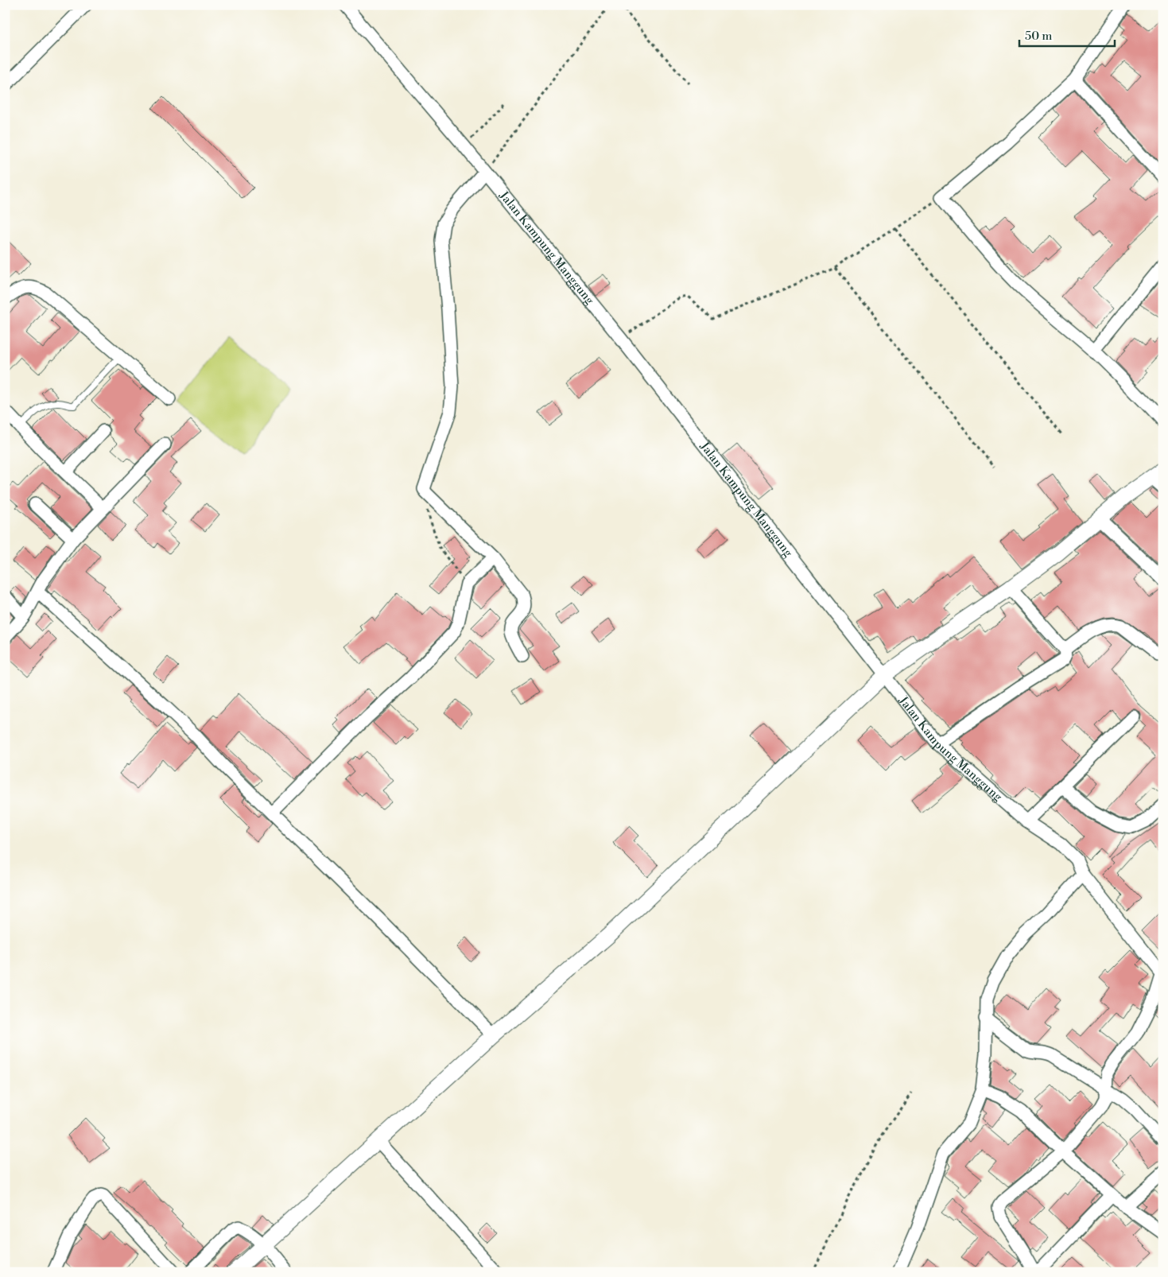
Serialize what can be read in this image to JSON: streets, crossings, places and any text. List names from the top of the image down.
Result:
{
  "streets": {
    "street": ["Jalan Kampung Manggung"]
  },
  "scale_bar": "50 m"
}
